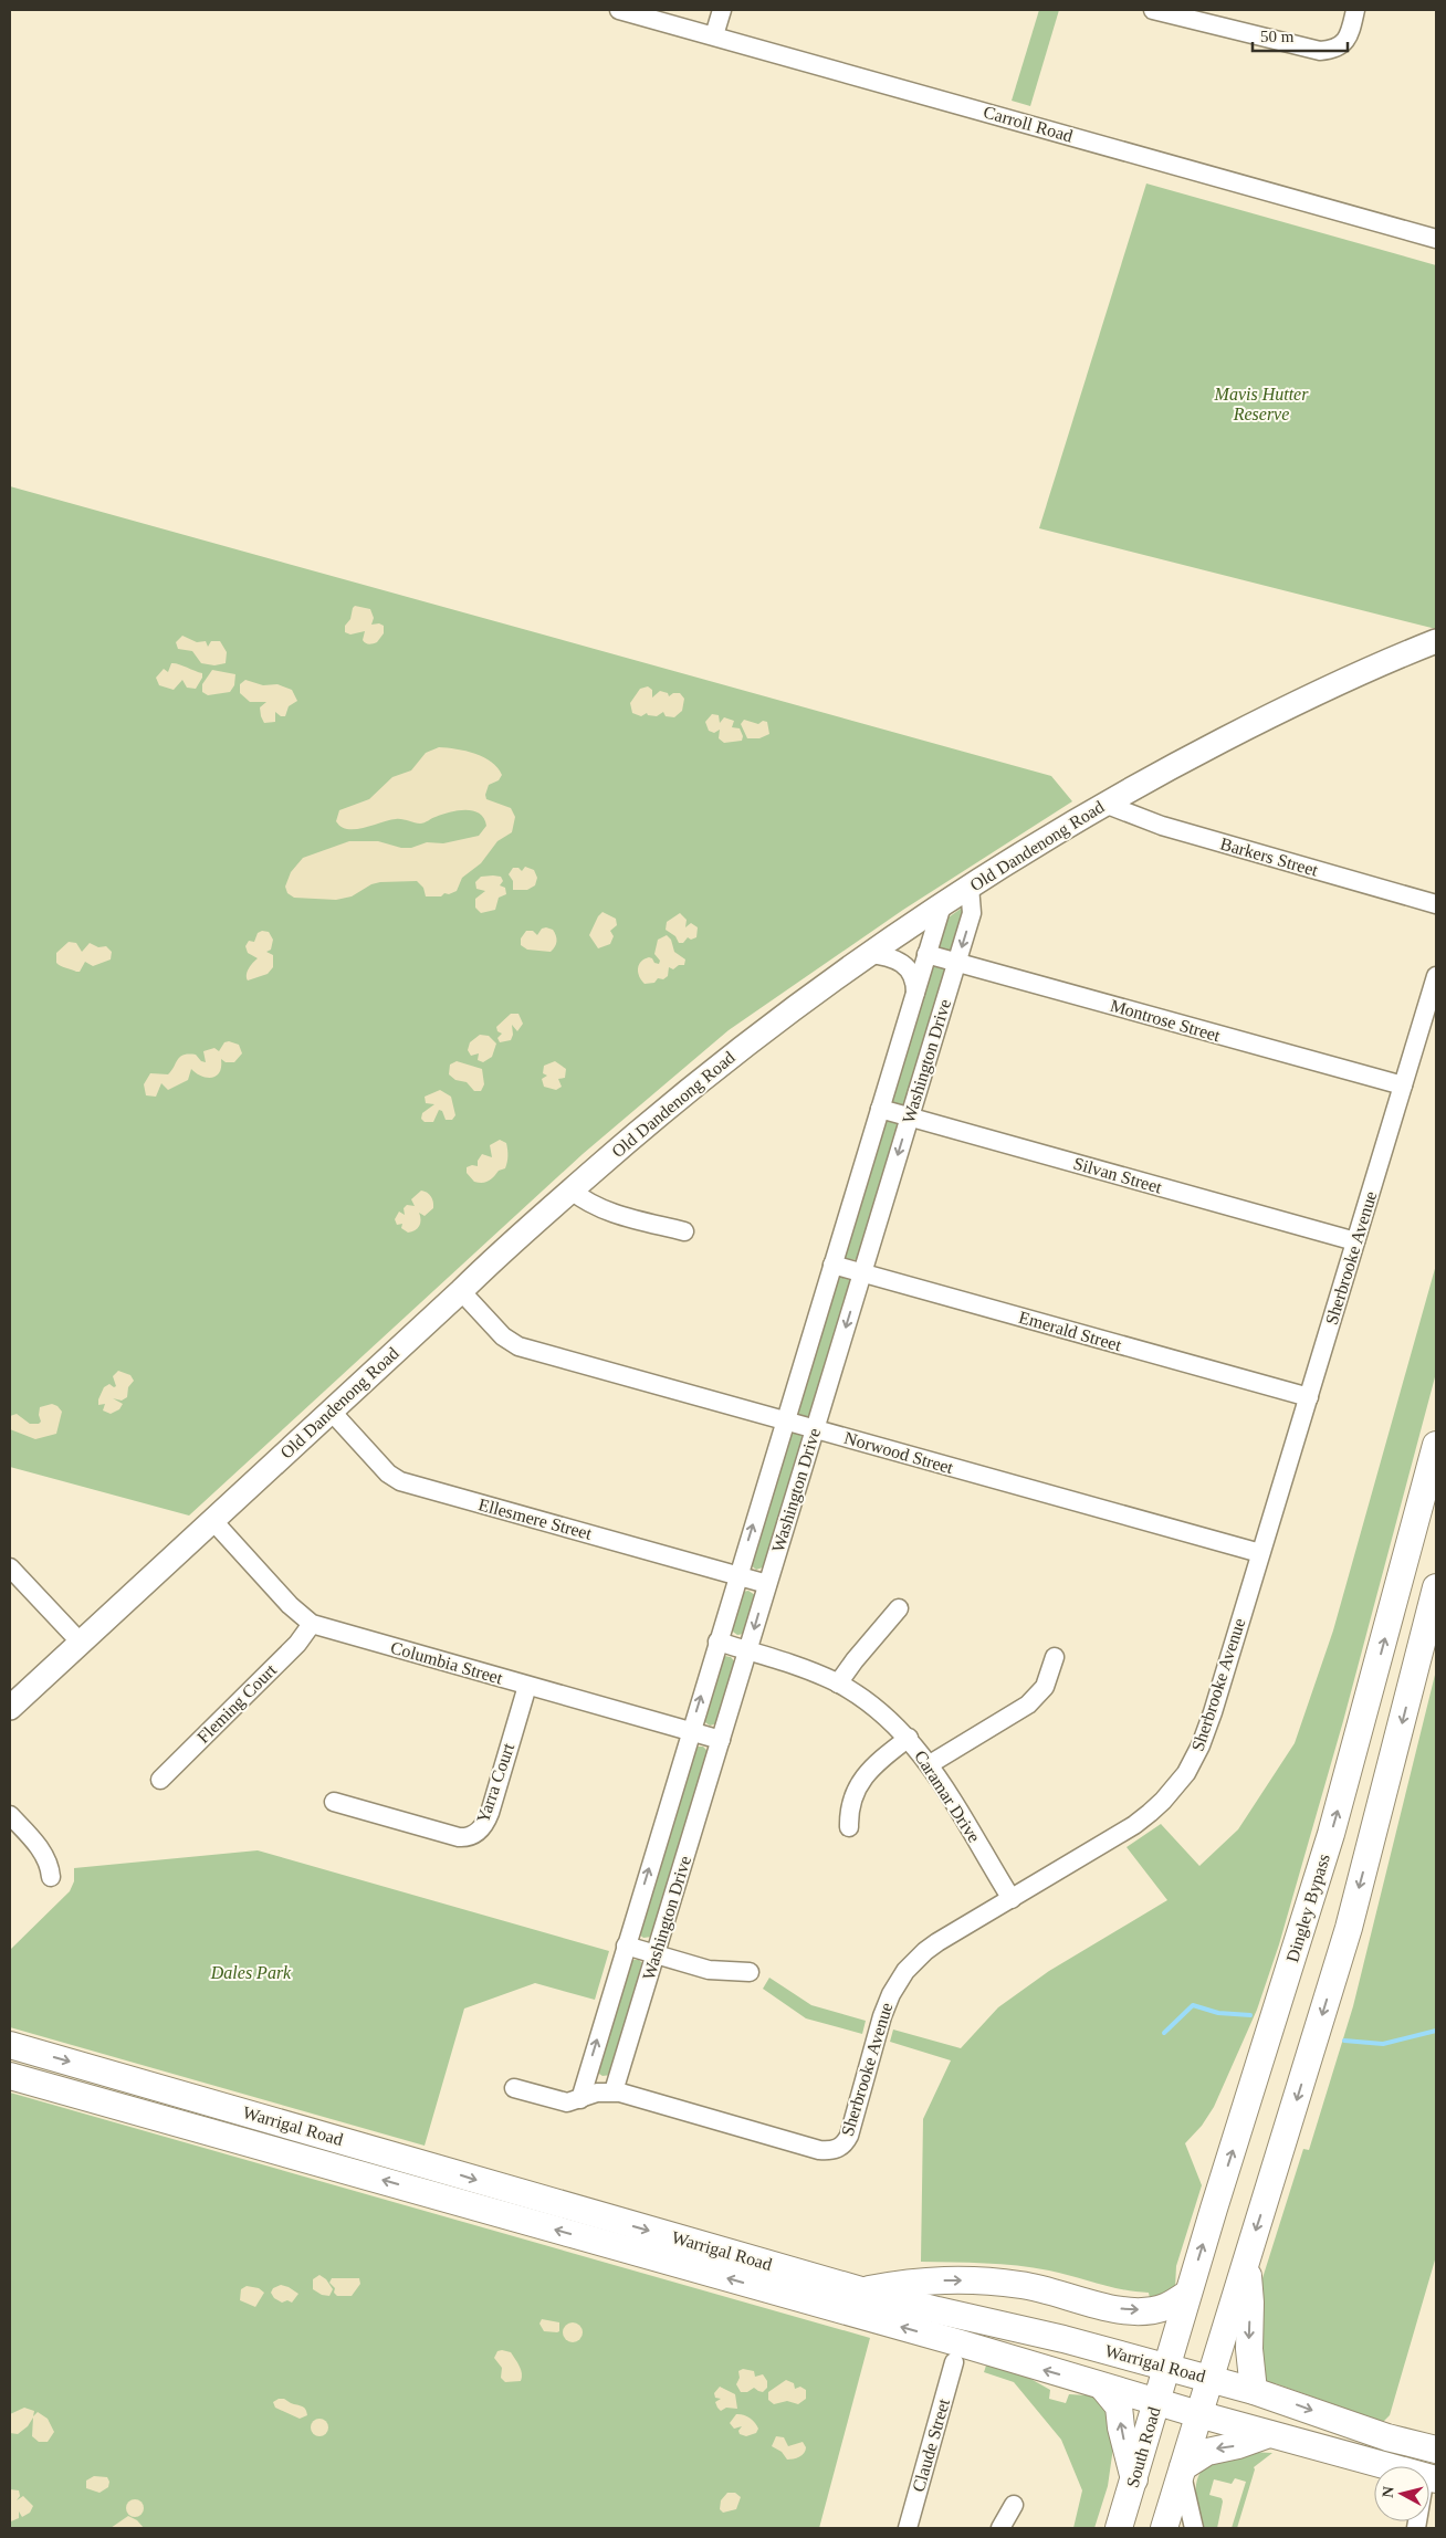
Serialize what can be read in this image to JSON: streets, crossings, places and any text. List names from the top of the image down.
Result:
{
  "streets": {
    "highway": ["Dingley Bypass", "Warrigal Road", "South Road"],
    "main road": ["Old Dandenong Road"],
    "street": [
      "Carroll Road",
      "Barkers Street",
      "Montrose Street",
      "Washington Drive",
      "Silvan Street",
      "Sherbrooke Avenue",
      "Emerald Street",
      "Norwood Street",
      "Ellesmere Street",
      "Columbia Street",
      "Fleming Court",
      "Yarra Court",
      "Caramar Drive",
      "Claude Street"
    ]
  },
  "crossings": [
    ["Old Dandenong Road", "Barkers Street"],
    ["Old Dandenong Road", "Washington Drive"],
    ["Old Dandenong Road", "Norwood Street"],
    ["Old Dandenong Road", "Ellesmere Street"],
    ["Old Dandenong Road", "Columbia Street"],
    ["Montrose Street", "Washington Drive"],
    ["Montrose Street", "Sherbrooke Avenue"],
    ["Washington Drive", "Silvan Street"],
    ["Washington Drive", "Sherbrooke Avenue"],
    ["Washington Drive", "Emerald Street"],
    ["Washington Drive", "Norwood Street"],
    ["Washington Drive", "Ellesmere Street"],
    ["Washington Drive", "Columbia Street"],
    ["Washington Drive", "Caramar Drive"],
    ["Silvan Street", "Sherbrooke Avenue"],
    ["Sherbrooke Avenue", "Emerald Street"],
    ["Sherbrooke Avenue", "Norwood Street"],
    ["Sherbrooke Avenue", "Caramar Drive"],
    ["Columbia Street", "Fleming Court"],
    ["Columbia Street", "Yarra Court"],
    ["Dingley Bypass", "Warrigal Road"],
    ["Dingley Bypass", "South Road"],
    ["Warrigal Road", "South Road"]
  ],
  "parks": ["Mavis Hutter Reserve", "Dales Park"],
  "scale_bar": "50 m",
  "north": "left"
}
